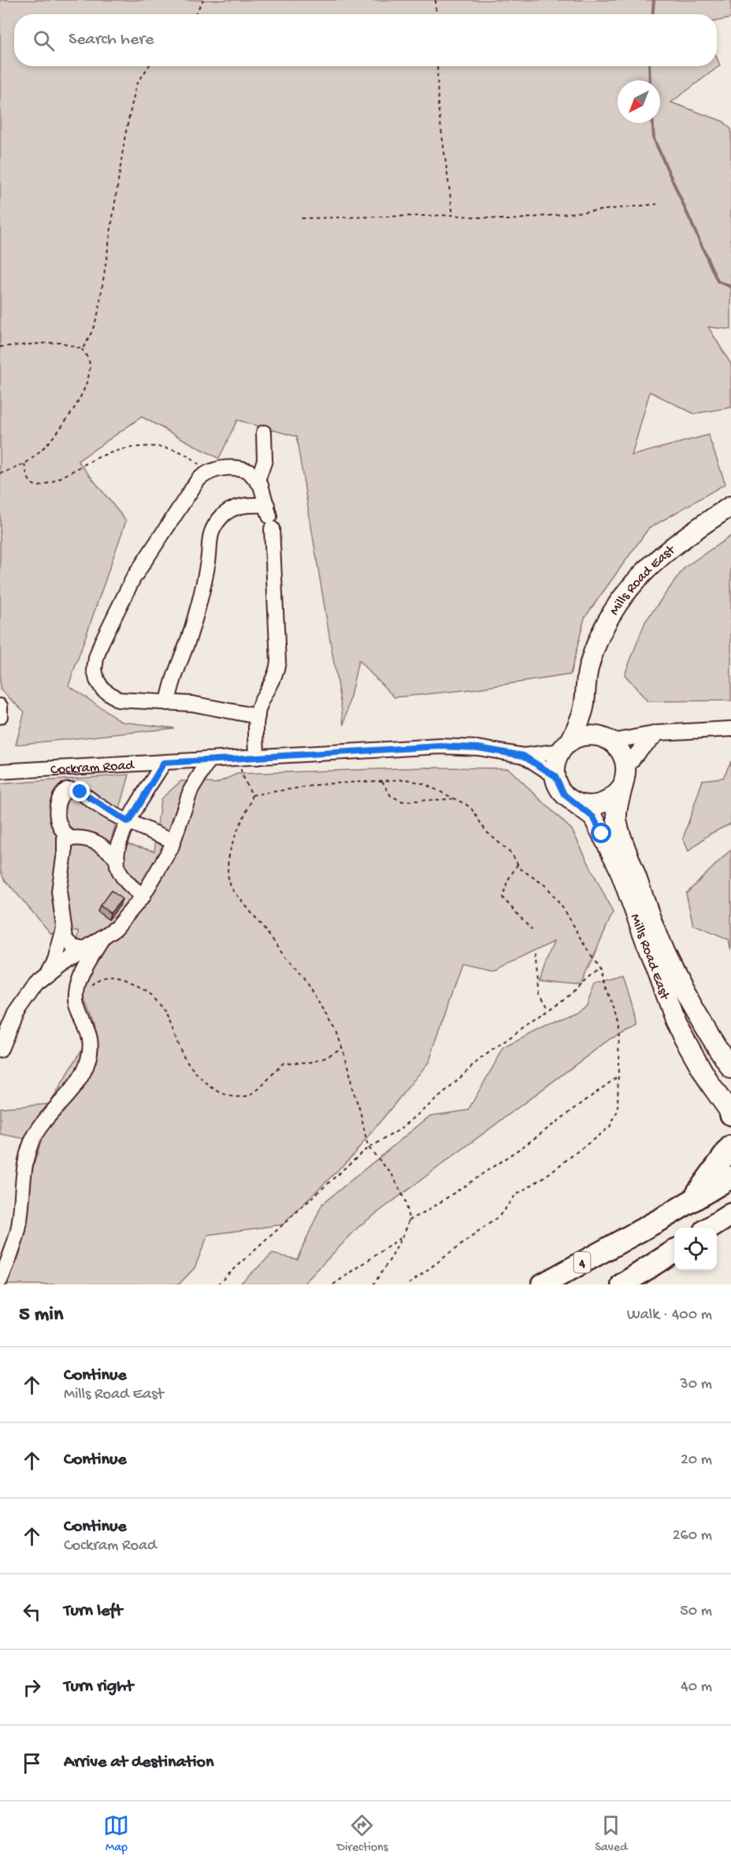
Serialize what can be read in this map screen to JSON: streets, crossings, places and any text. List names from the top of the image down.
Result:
{
  "streets": {
    "highway": ["4"],
    "main road": ["Mills Road East"],
    "street": ["Cockram Road"]
  },
  "crossings": [
    ["Mills Road East", "Cockram Road"]
  ],
  "north": "bottom left",
  "page": {
    "search": "Search here",
    "heading": ["5 min", "Walk · 400 m"],
    "list": [
      ["Continue", "Mills Road East", "30 m"],
      ["Continue", "20 m"],
      ["Continue", "Cockram Road", "260 m"],
      ["Turn left", "50 m"],
      ["Turn right", "40 m"],
      "Arrive at destination"
    ],
    "nav": ["Map", "Directions", "Saved"]
  }
}
